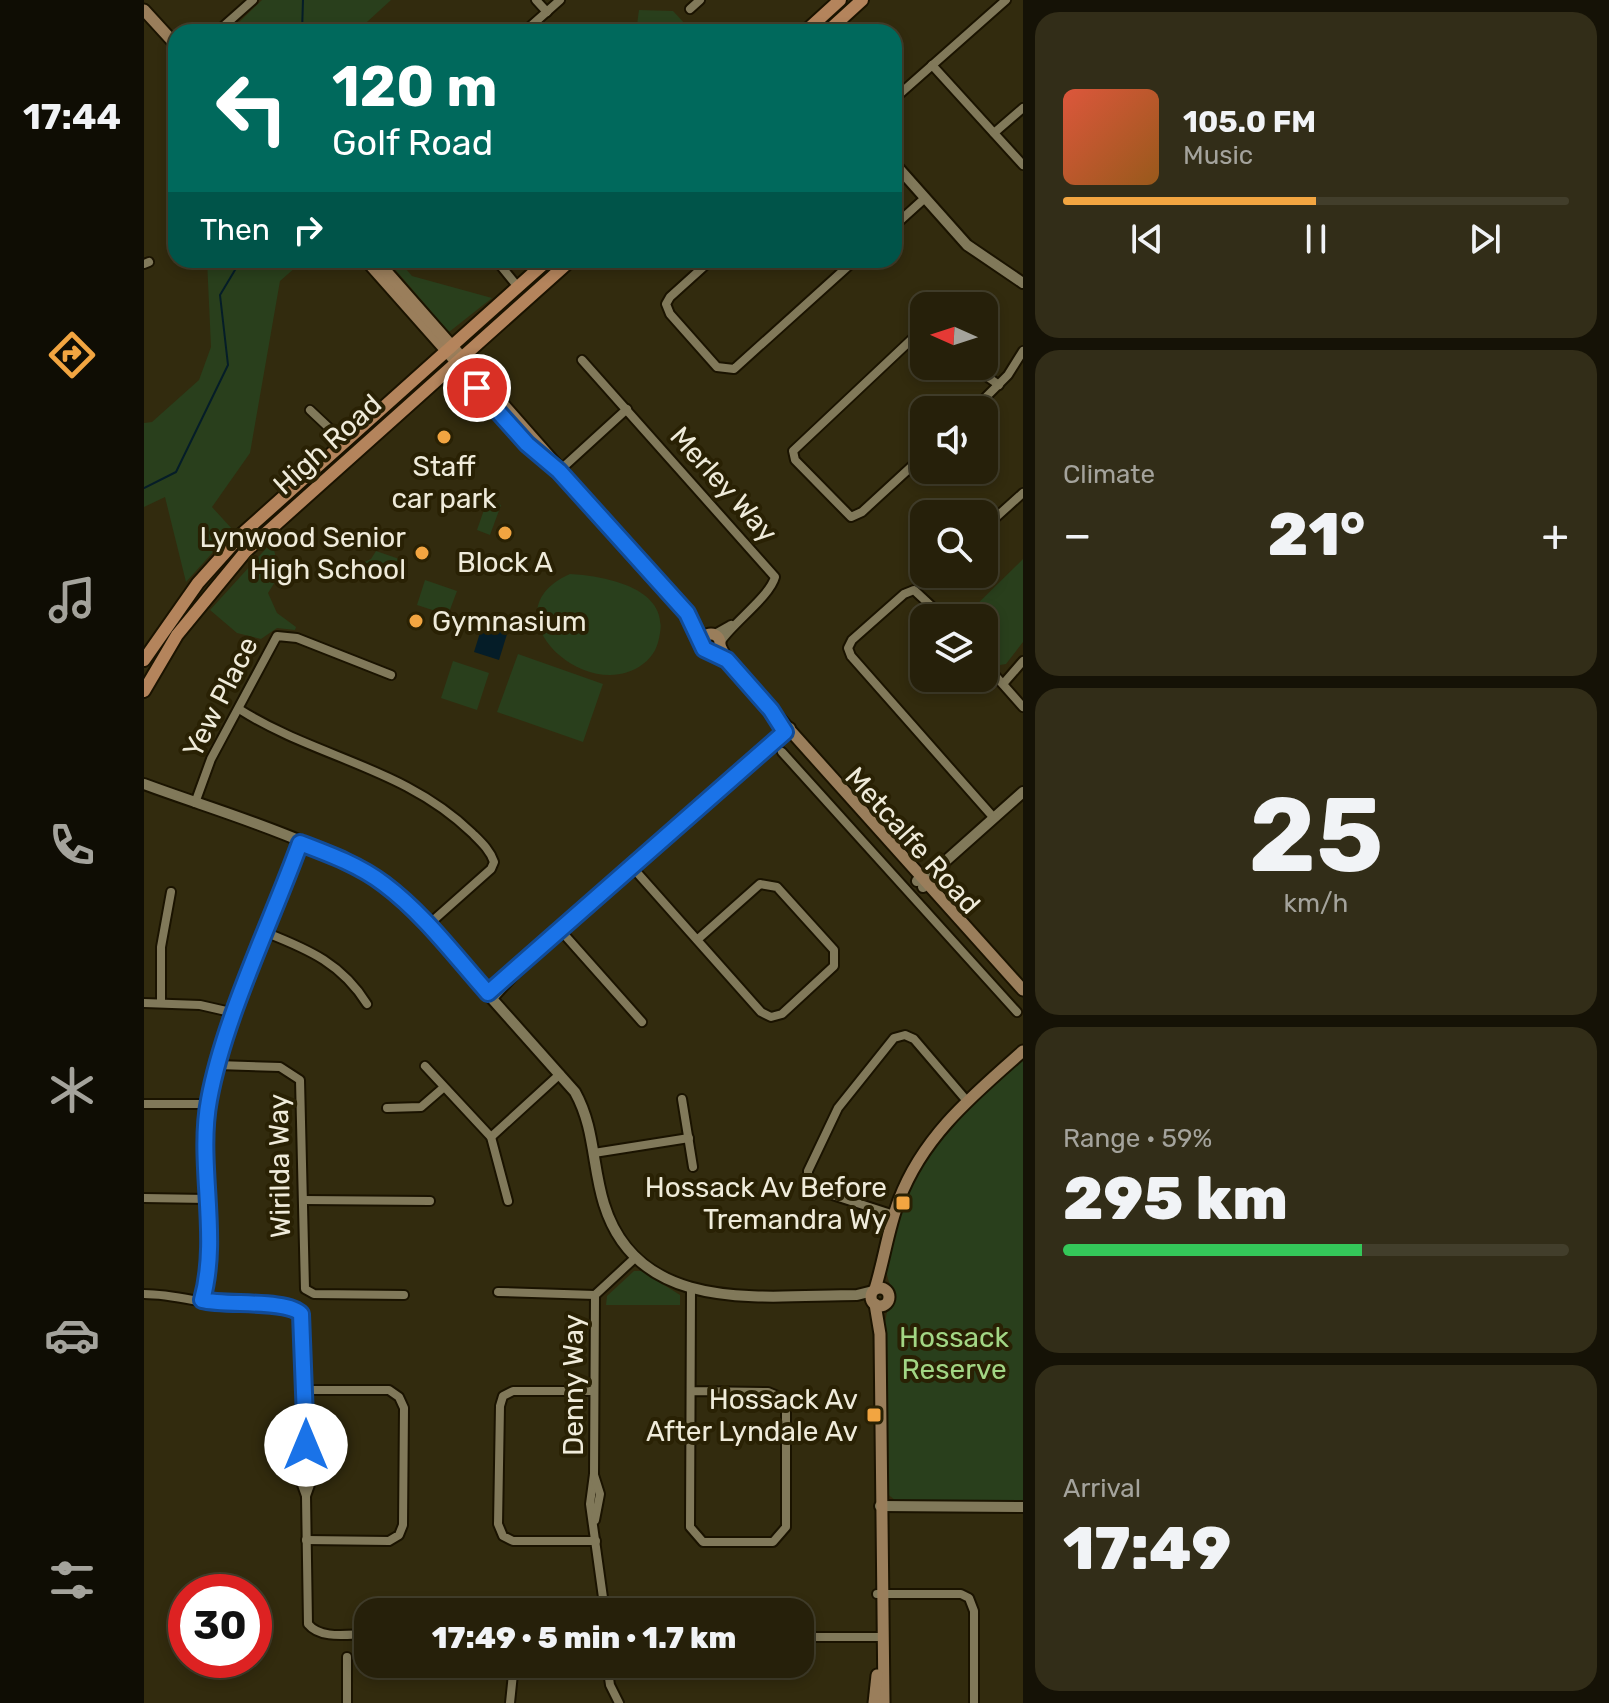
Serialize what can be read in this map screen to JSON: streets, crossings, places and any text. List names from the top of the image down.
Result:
{
  "streets": {
    "main road": ["High Road", "Metcalfe Road"],
    "street": [
      "Merley Way",
      "Yew Place",
      "Wirilda Way",
      "Denny Way"
    ]
  },
  "crossings": [
    ["Merley Way", "Metcalfe Road"]
  ],
  "parks": ["Hossack Reserve"],
  "places": {
    "other": [
      "Staff car park",
      "Block A",
      "Lynwood Senior High School",
      "Gymnasium"
    ],
    "transit": ["Hossack Av Before Tremandra Wy", "Hossack Av After Lyndale Av"]
  },
  "north": "left",
  "page": {
    "tabs": "17:44",
    "turn": ["120 m", "Golf Road"],
    "song": ["105.0 FM", "Music"],
    "then": "Then",
    "tile": [
      "Climate",
      ["25", "km/h"],
      ["Range · 59%", "295 km"],
      ["Arrival", "17:49"]
    ],
    "heat": ["−", "21°", "+"],
    "limit": "30",
    "trip": "17:49 · 5 min · 1.7 km"
  }
}
